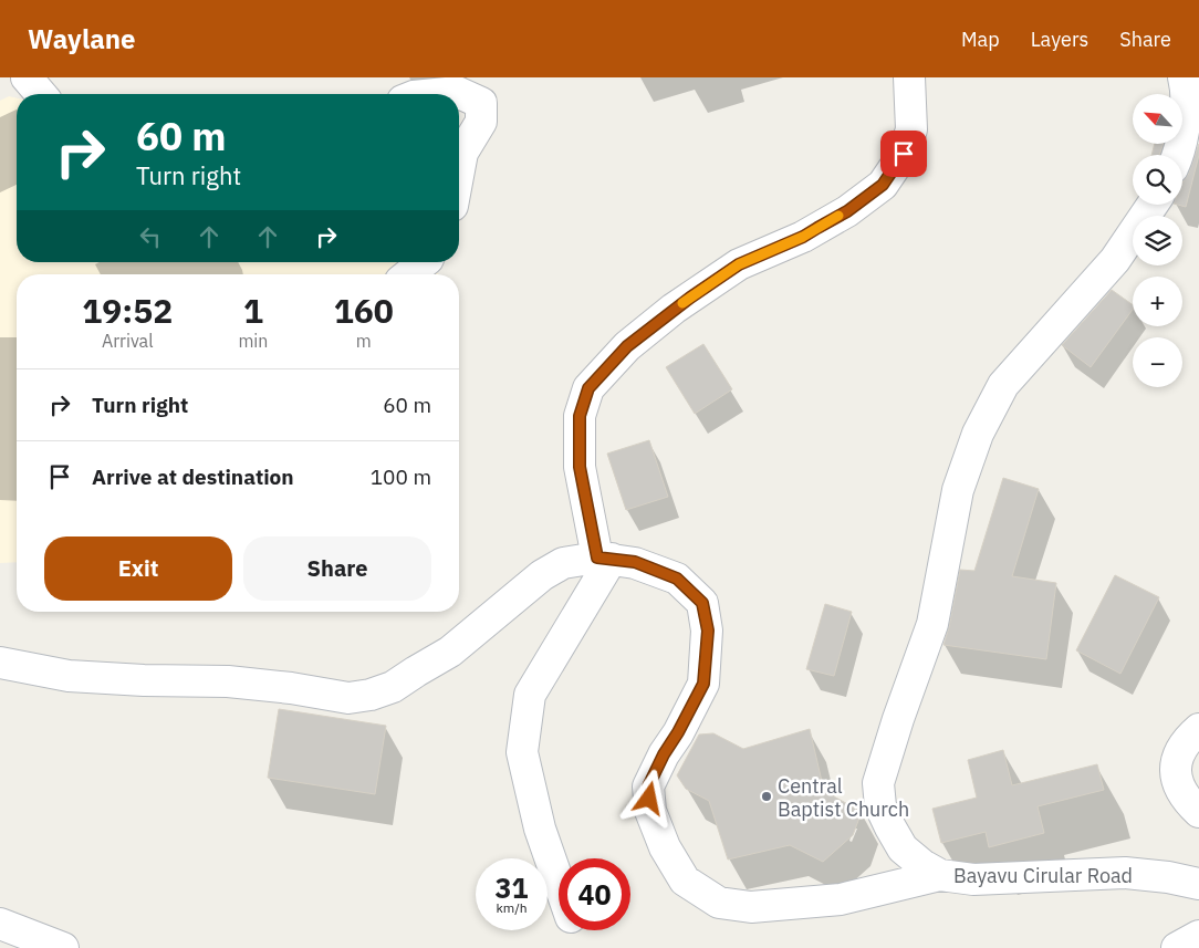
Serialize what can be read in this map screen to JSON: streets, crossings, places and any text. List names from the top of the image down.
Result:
{
  "streets": {
    "street": ["Bayavu Cirular Road"]
  },
  "places": ["Central Baptist Church"],
  "north": "top left",
  "page": {
    "header": "Waylane",
    "nav": ["Map", "Layers", "Share"],
    "map_buttons": ["+", "−"],
    "turn": ["60 m", "Turn right"],
    "eta": [
      "19:52",
      "Arrival",
      "1",
      "min",
      "160",
      "m"
    ],
    "list": [
      {
        "name": "Turn right",
        "value": "60 m"
      },
      {
        "name": "Arrive at destination",
        "value": "100 m"
      }
    ],
    "buttons": ["Exit", "Share"],
    "speed": "31 km/h",
    "limit": "40"
  }
}
